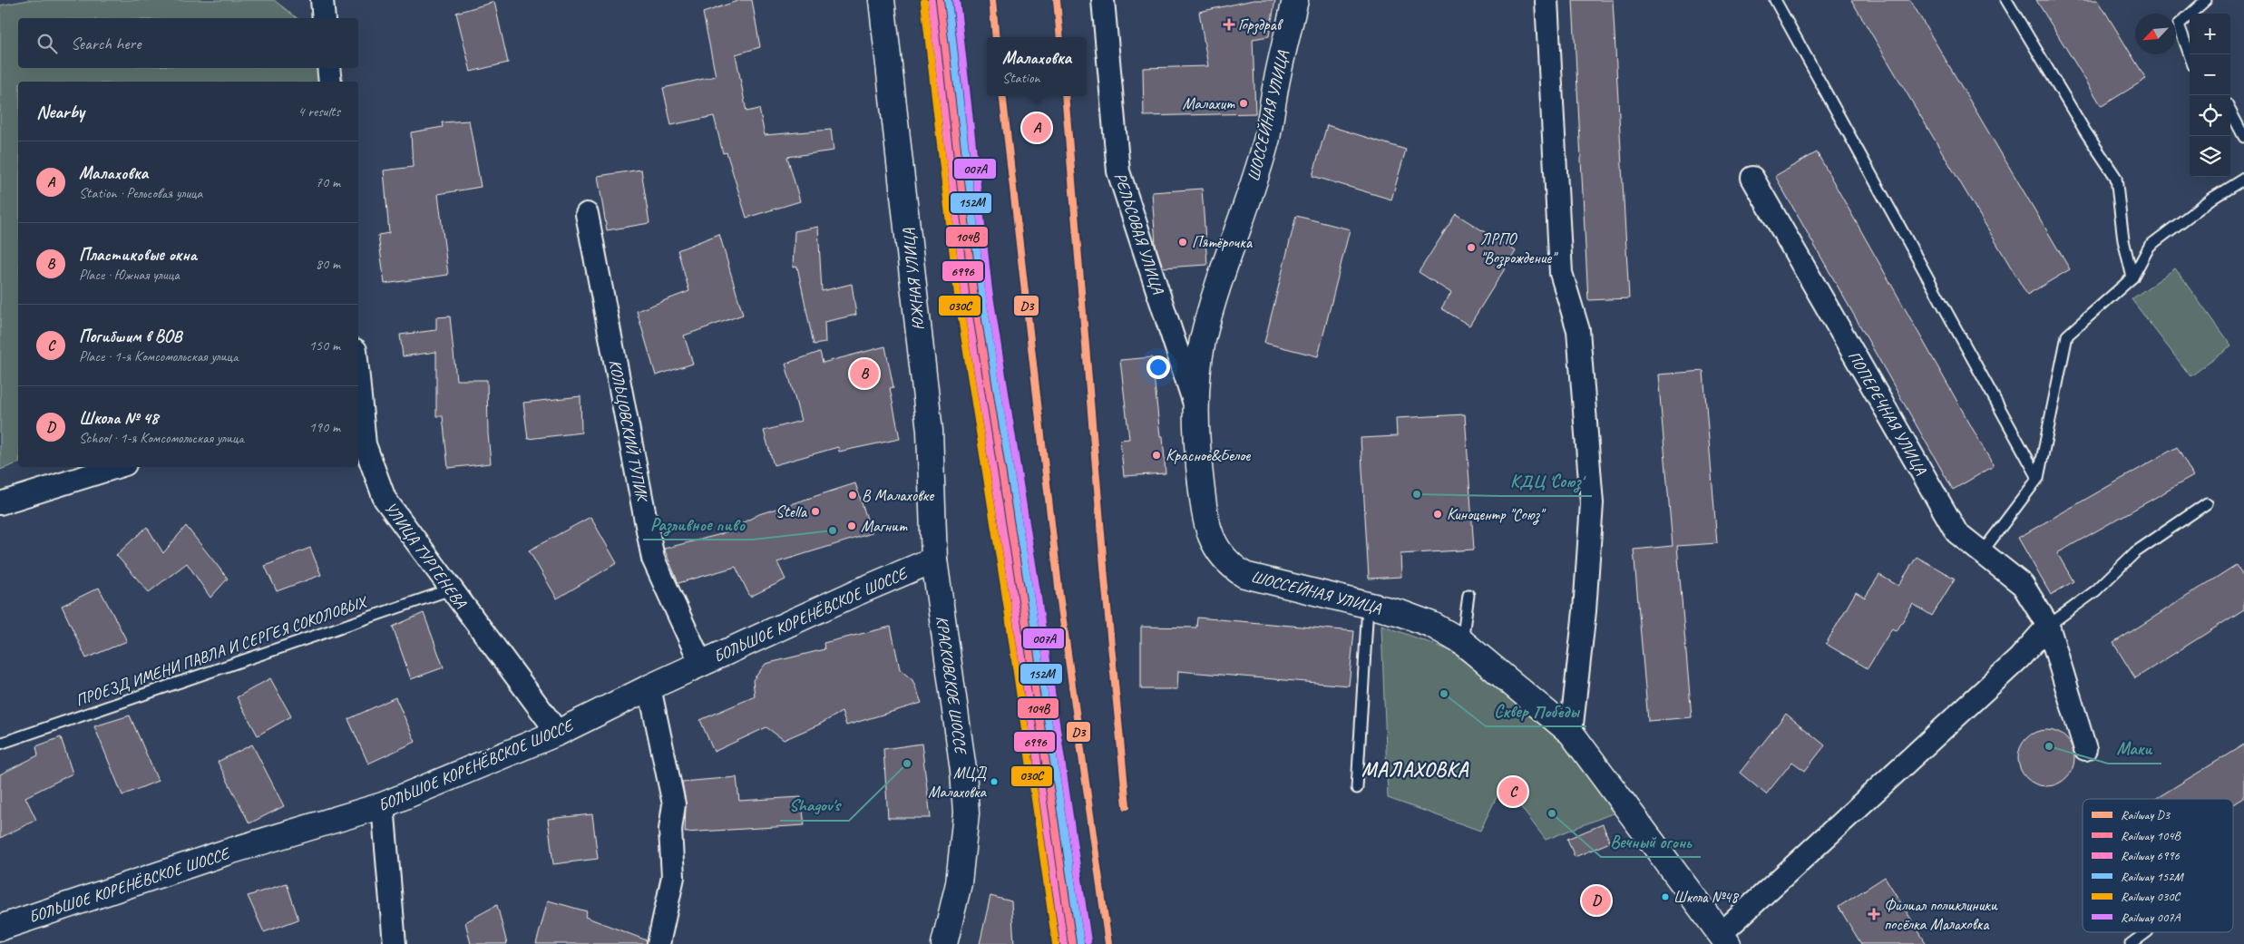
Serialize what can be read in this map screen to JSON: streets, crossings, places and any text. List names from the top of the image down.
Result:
{
  "streets": {
    "main road": [
      "ШОССЕЙНАЯ УЛИЦА",
      "ЮЖНАЯ УЛИЦА",
      "БОЛЬШОЕ КОРЕНЁВСКОЕ ШОССЕ",
      "КРАСКОВСКОЕ ШОССЕ"
    ],
    "street": [
      "РЕЛЬСОВАЯ УЛИЦА",
      "ПОПЕРЕЧНАЯ УЛИЦА",
      "КОЛЬЦОВСКИЙ ТУПИК",
      "УЛИЦА ТУРГЕНЕВА"
    ],
    "lane": ["ПРОЕЗД ИМЕНИ ПАВЛА И СЕРГЕЯ СОКОЛОВЫХ"]
  },
  "crossings": [
    ["ШОССЕЙНАЯ УЛИЦА", "РЕЛЬСОВАЯ УЛИЦА"],
    ["ЮЖНАЯ УЛИЦА", "БОЛЬШОЕ КОРЕНЁВСКОЕ ШОССЕ"],
    ["ЮЖНАЯ УЛИЦА", "КРАСКОВСКОЕ ШОССЕ"],
    ["КОЛЬЦОВСКИЙ ТУПИК", "БОЛЬШОЕ КОРЕНЁВСКОЕ ШОССЕ"],
    ["УЛИЦА ТУРГЕНЕВА", "БОЛЬШОЕ КОРЕНЁВСКОЕ ШОССЕ"],
    ["УЛИЦА ТУРГЕНЕВА", "ПРОЕЗД ИМЕНИ ПАВЛА И СЕРГЕЯ СОКОЛОВЫХ"],
    ["БОЛЬШОЕ КОРЕНЁВСКОЕ ШОССЕ", "КРАСКОВСКОЕ ШОССЕ"]
  ],
  "districts": ["МАЛАХОВКА"],
  "places": {
    "health": ["Горздрав", "Филиал поликлиники посёлка Малаховка"],
    "other": [
      "Малахит",
      "Пятёрочка",
      "ЛРПО \"Возрождение\"",
      "Красное&Белое",
      "КДЦ 'Союз'",
      "В Малаховке",
      "Stella",
      "Киноцентр \"Союз\"",
      "Магнит",
      "Разливное пиво",
      "Сквер Победы",
      "Маки",
      "Shagov's",
      "МЦД Малаховка",
      "Вечный огонь",
      "Школа №48"
    ]
  },
  "lines": [
    "rail line D3",
    "rail line 104В",
    "rail line 152М",
    "rail line 007А",
    "rail line 6996",
    "rail line 030C"
  ],
  "legend": [
    "Railway D3",
    "Railway 104В",
    "Railway 6996",
    "Railway 152М",
    "Railway 030C",
    "Railway 007А"
  ],
  "north": "bottom left",
  "page": {
    "map_buttons": ["+", "−"],
    "search": "Search here",
    "popup": ["Малаховка", "Station"],
    "heading": ["Nearby", "4 results"],
    "pins": [
      "A",
      "B",
      "C",
      "D"
    ],
    "list": [
      {
        "mark": "A",
        "name": "Малаховка",
        "note": "Station · Рельсовая улица",
        "value": "70 m"
      },
      {
        "mark": "B",
        "name": "Пластиковые окна",
        "note": "Place · Южная улица",
        "value": "80 m"
      },
      {
        "mark": "C",
        "name": "Погибшим в ВОВ",
        "note": "Place · 1-я Комсомольская улица",
        "value": "150 m"
      },
      {
        "mark": "D",
        "name": "Школа № 48",
        "note": "School · 1-я Комсомольская улица",
        "value": "190 m"
      }
    ]
  }
}
